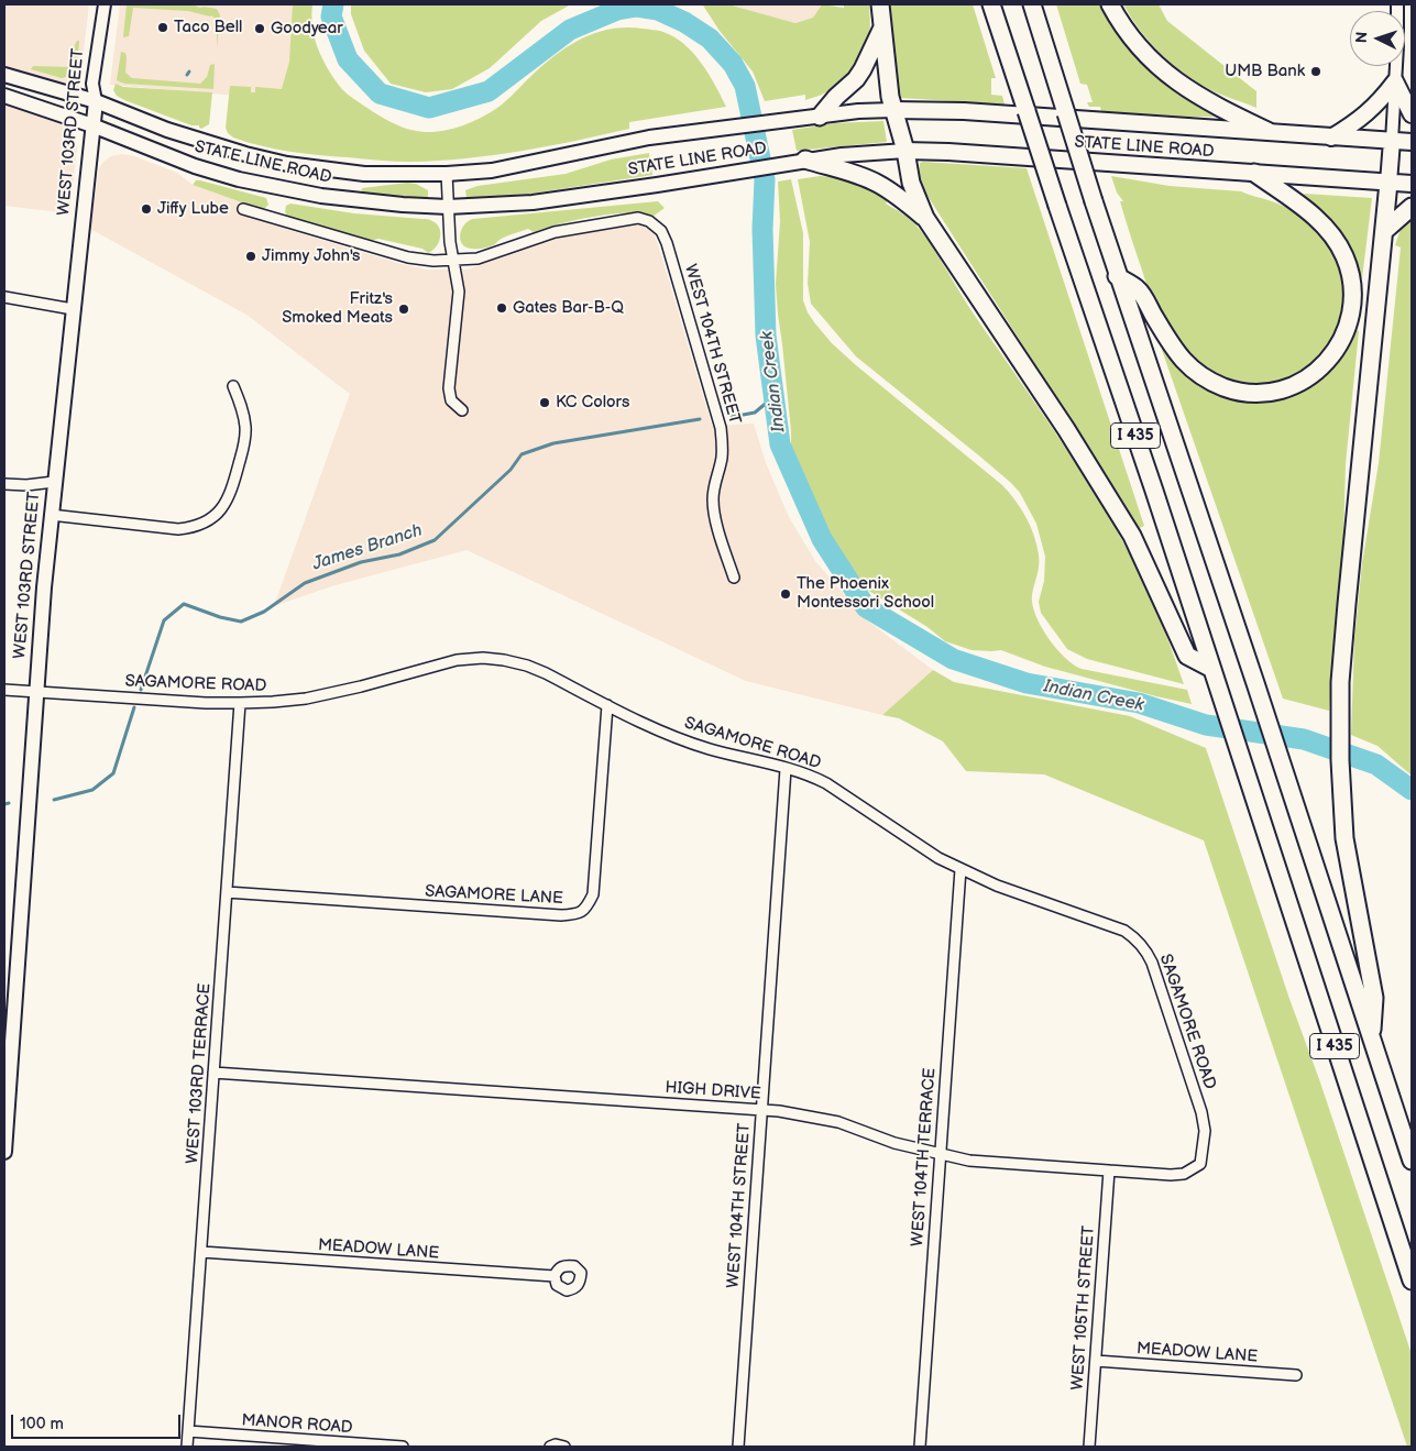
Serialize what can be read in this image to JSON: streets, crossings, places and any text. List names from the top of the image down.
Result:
{
  "streets": {
    "highway": ["I 435"],
    "main road": ["WEST 103RD STREET", "STATE LINE ROAD"],
    "street": [
      "WEST 104TH STREET",
      "SAGAMORE ROAD",
      "SAGAMORE LANE",
      "WEST 103RD TERRACE",
      "HIGH DRIVE",
      "WEST 104TH TERRACE",
      "MEADOW LANE",
      "WEST 105TH STREET",
      "MANOR ROAD"
    ]
  },
  "crossings": [
    ["WEST 103RD STREET", "STATE LINE ROAD"],
    ["WEST 103RD STREET", "SAGAMORE ROAD"],
    ["WEST 104TH STREET", "SAGAMORE ROAD"],
    ["WEST 104TH STREET", "HIGH DRIVE"],
    ["SAGAMORE ROAD", "SAGAMORE LANE"],
    ["SAGAMORE ROAD", "WEST 103RD TERRACE"],
    ["SAGAMORE ROAD", "HIGH DRIVE"],
    ["SAGAMORE ROAD", "WEST 104TH TERRACE"],
    ["SAGAMORE LANE", "WEST 103RD TERRACE"],
    ["WEST 103RD TERRACE", "HIGH DRIVE"],
    ["WEST 103RD TERRACE", "MEADOW LANE"],
    ["WEST 103RD TERRACE", "MANOR ROAD"],
    ["HIGH DRIVE", "WEST 104TH TERRACE"],
    ["HIGH DRIVE", "WEST 105TH STREET"],
    ["MEADOW LANE", "WEST 105TH STREET"]
  ],
  "water": ["Indian Creek", "James Branch"],
  "places": [
    "Taco Bell",
    "Goodyear",
    "UMB Bank",
    "Jiffy Lube",
    "Jimmy John's",
    "Gates Bar-B-Q",
    "Fritz's Smoked Meats",
    "KC Colors",
    "The Phoenix Montessori School"
  ],
  "scale_bar": "100 m",
  "north": "left"
}
